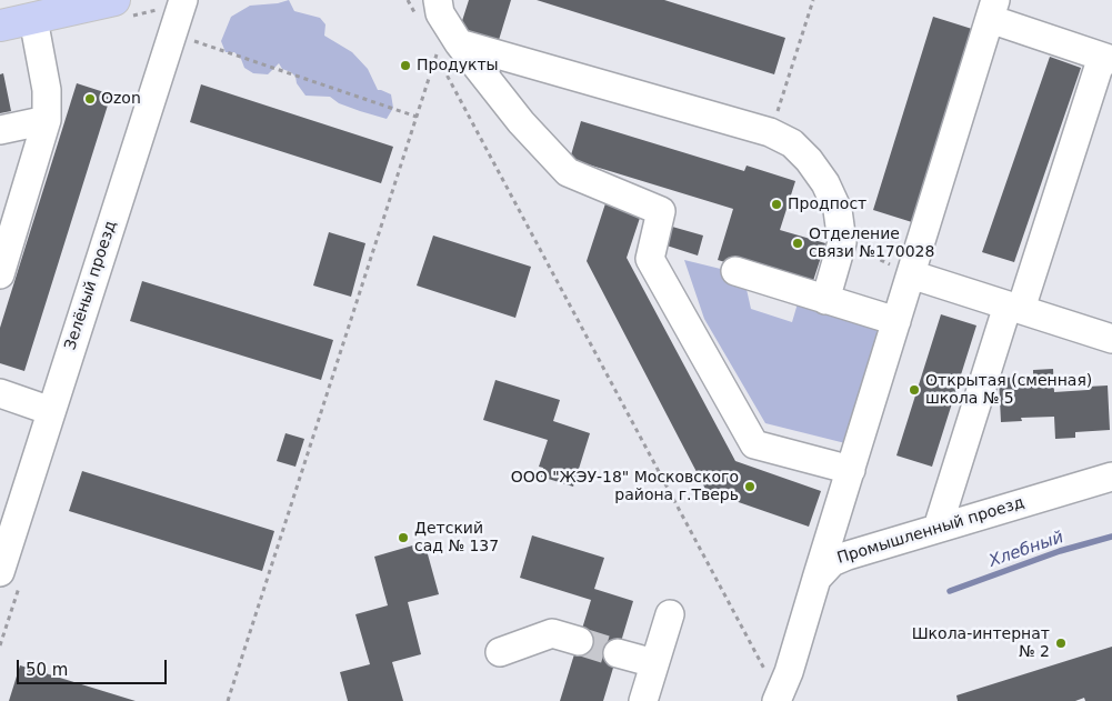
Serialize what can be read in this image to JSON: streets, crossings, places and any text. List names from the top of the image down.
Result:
{
  "streets": {
    "street": ["Зелёный проезд", "Промышленный проезд"]
  },
  "water": ["Хлебный"],
  "places": [
    "Продукты",
    "Ozon",
    "Продпост",
    "Отделение связи №170028",
    "Открытая (сменная) школа № 5",
    "ООО \"ЖЭУ-18\" Московского района г.Тверь",
    "Детский сад № 137",
    "Школа-интернат № 2"
  ],
  "scale_bar": "50 m"
}
